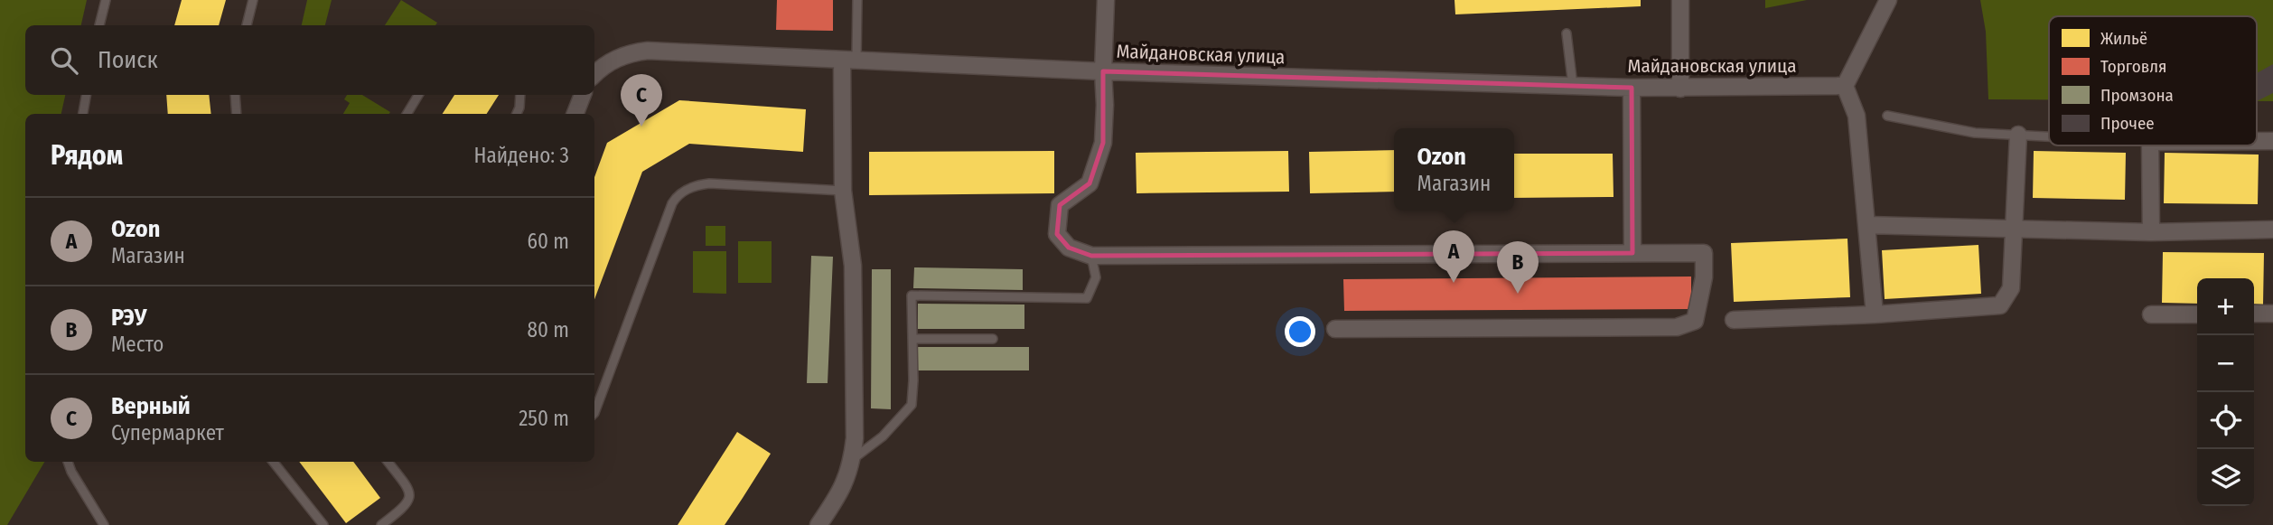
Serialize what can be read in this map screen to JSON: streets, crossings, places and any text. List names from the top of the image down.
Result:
{
  "streets": {
    "street": ["Майдановская улица"]
  },
  "legend": [
    "Жильё",
    "Торговля",
    "Промзона",
    "Прочее"
  ],
  "page": {
    "search": "Поиск",
    "pins": ["C", "A", "B"],
    "heading": ["Рядом", "Найдено: 3"],
    "popup": ["Ozon", "Магазин"],
    "list": [
      {
        "mark": "A",
        "name": "Ozon",
        "note": "Магазин",
        "value": "60 m"
      },
      {
        "mark": "B",
        "name": "РЭУ",
        "note": "Место",
        "value": "80 m"
      },
      {
        "mark": "C",
        "name": "Верный",
        "note": "Супермаркет",
        "value": "250 m"
      }
    ],
    "map_buttons": ["+", "−"]
  }
}
